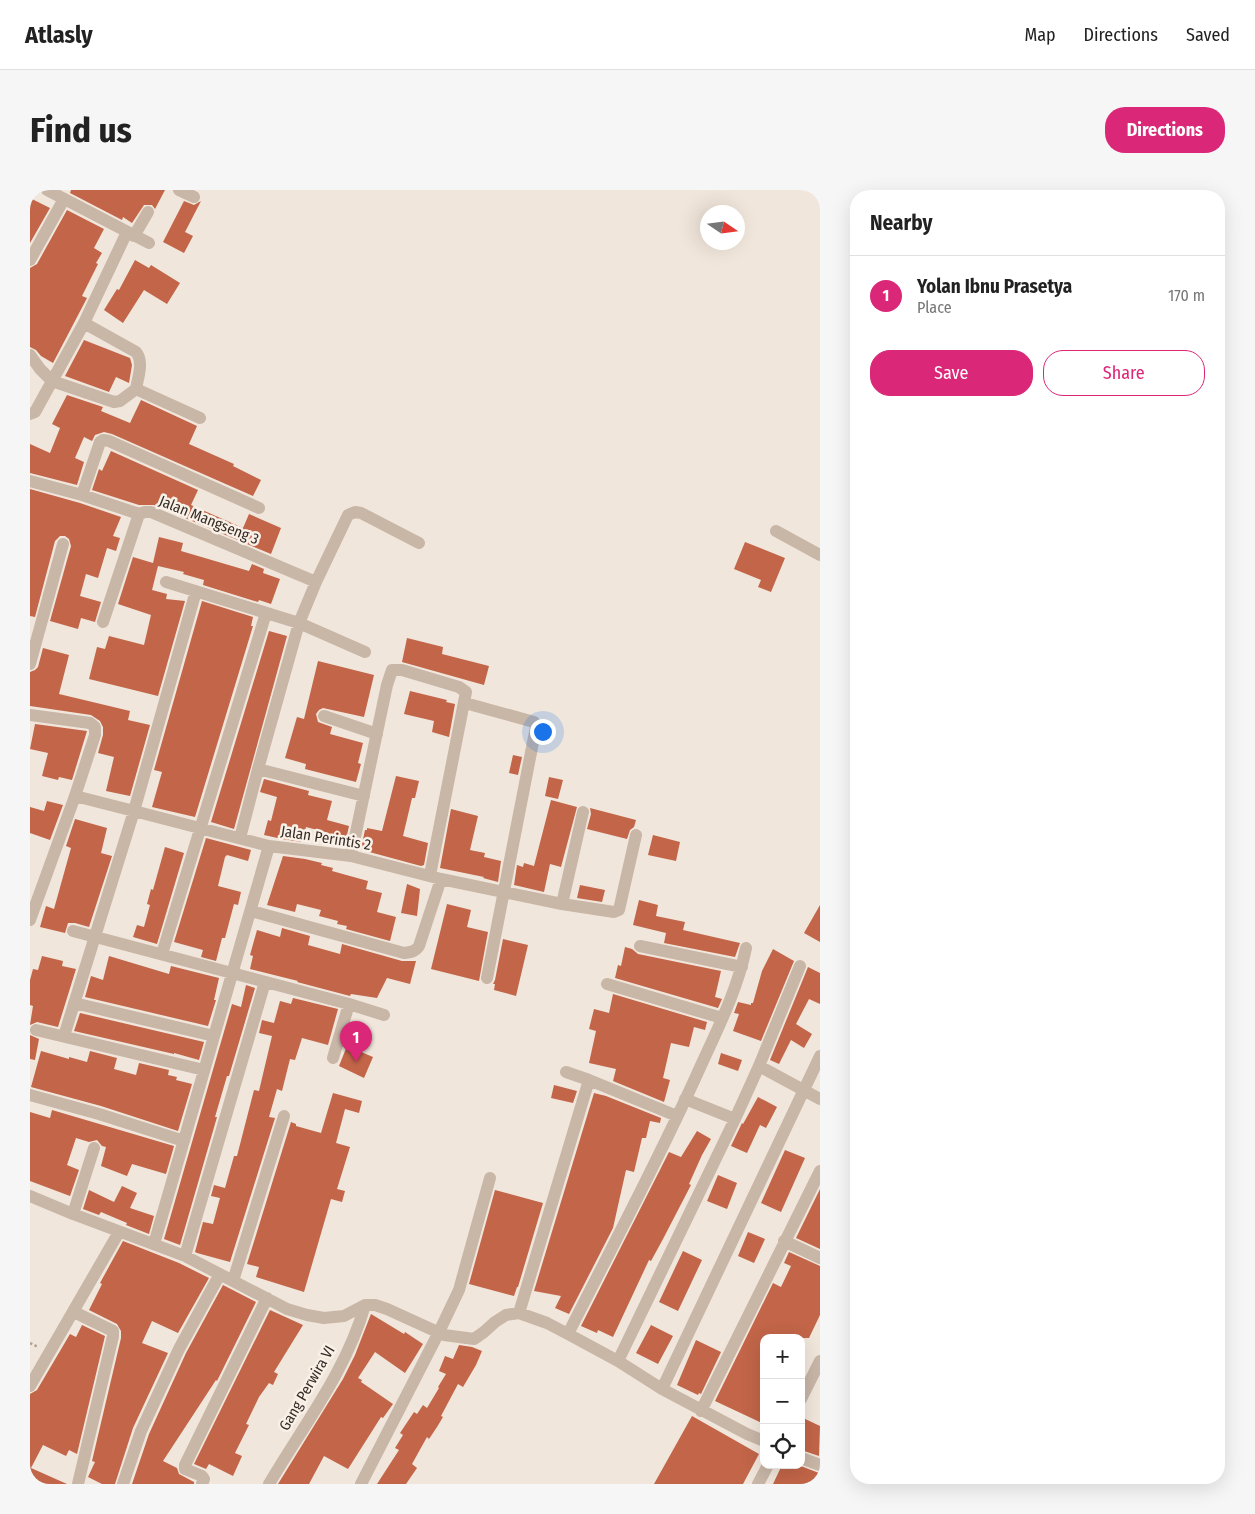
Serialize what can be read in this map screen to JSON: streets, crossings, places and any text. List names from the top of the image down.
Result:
{
  "streets": {
    "street": ["Jalan Mangseng 3", "Jalan Perintis 2", "Gang Perwira VI"]
  },
  "north": "right",
  "page": {
    "header": "Atlasly",
    "nav": ["Map", "Directions", "Saved"],
    "buttons": [
      "Directions",
      ["Save", "Share"]
    ],
    "title": "Find us",
    "heading": "Nearby",
    "list": [
      {
        "mark": "1",
        "name": "Yolan Ibnu Prasetya",
        "note": "Place",
        "value": "170 m"
      }
    ],
    "pins": "1",
    "map_buttons": ["+", "−"]
  }
}
